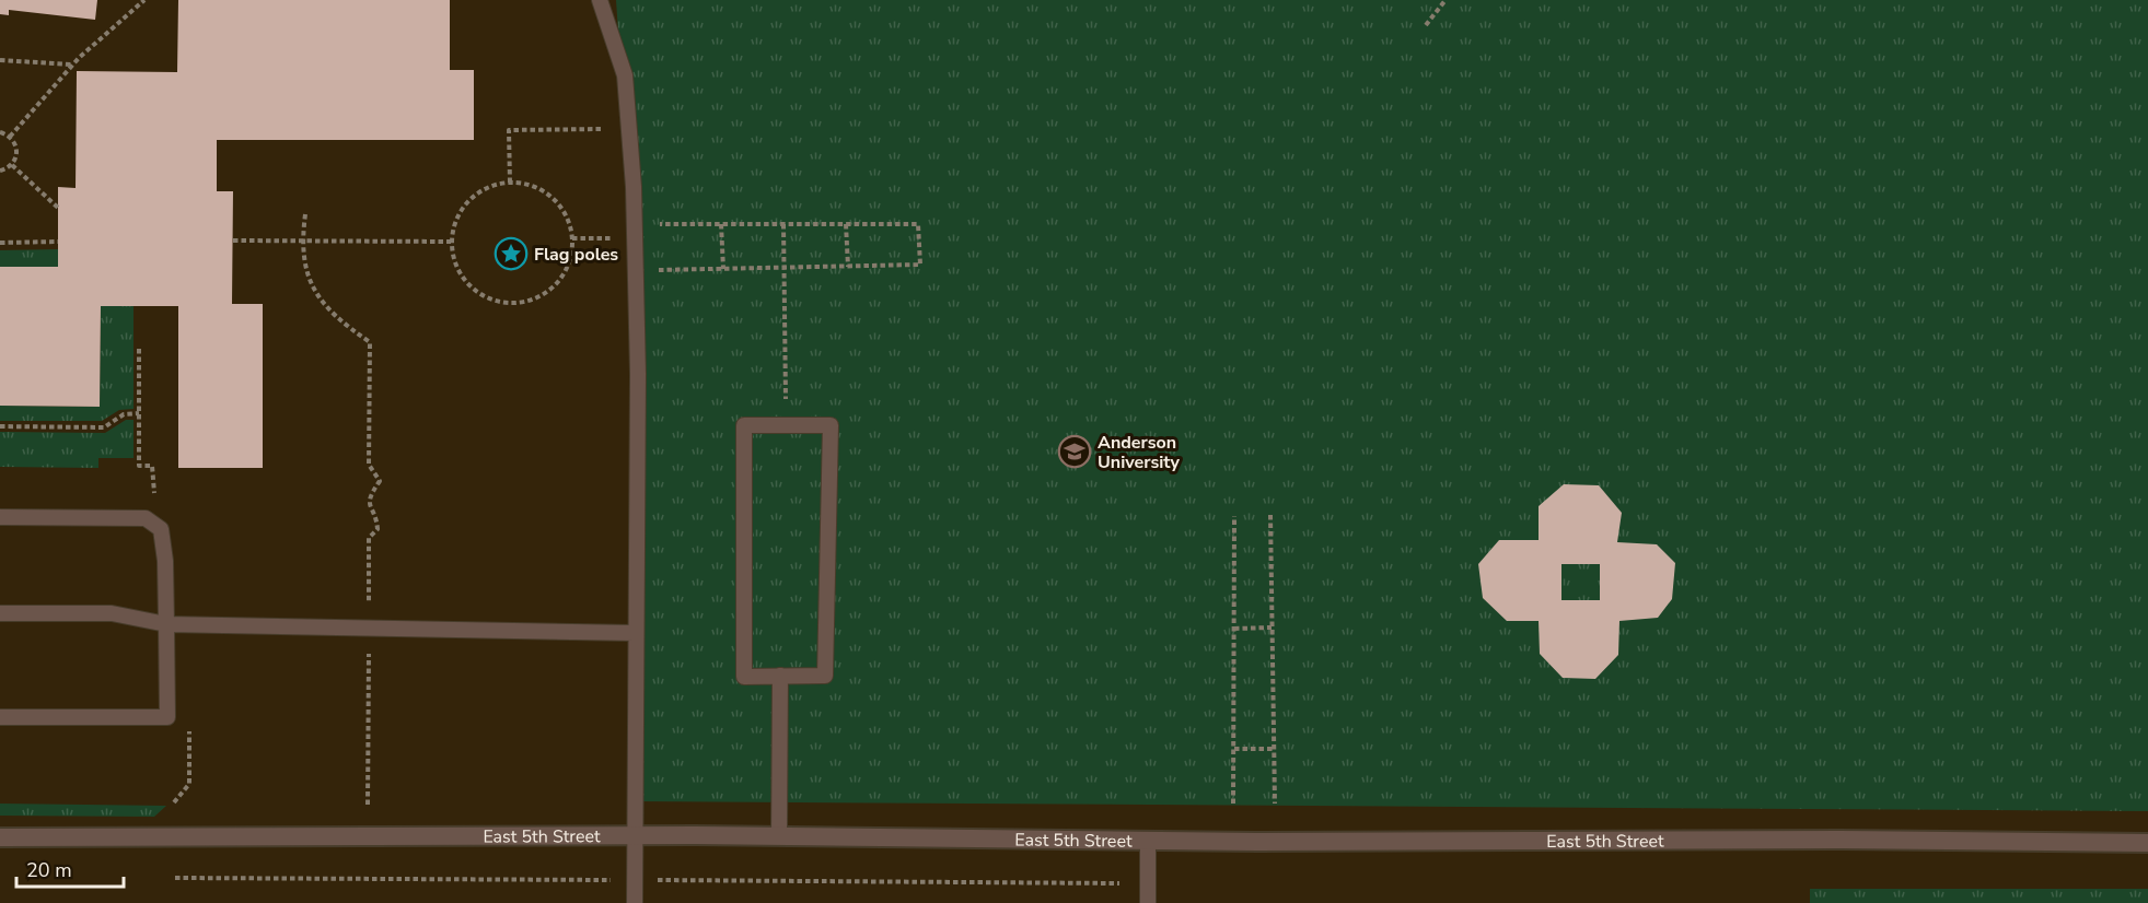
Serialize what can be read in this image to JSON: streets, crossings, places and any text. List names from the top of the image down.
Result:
{
  "streets": {
    "street": ["East 5th Street"]
  },
  "places": {
    "place": ["Flag poles"],
    "school or university": ["Anderson University"]
  },
  "scale_bar": "20 m"
}
